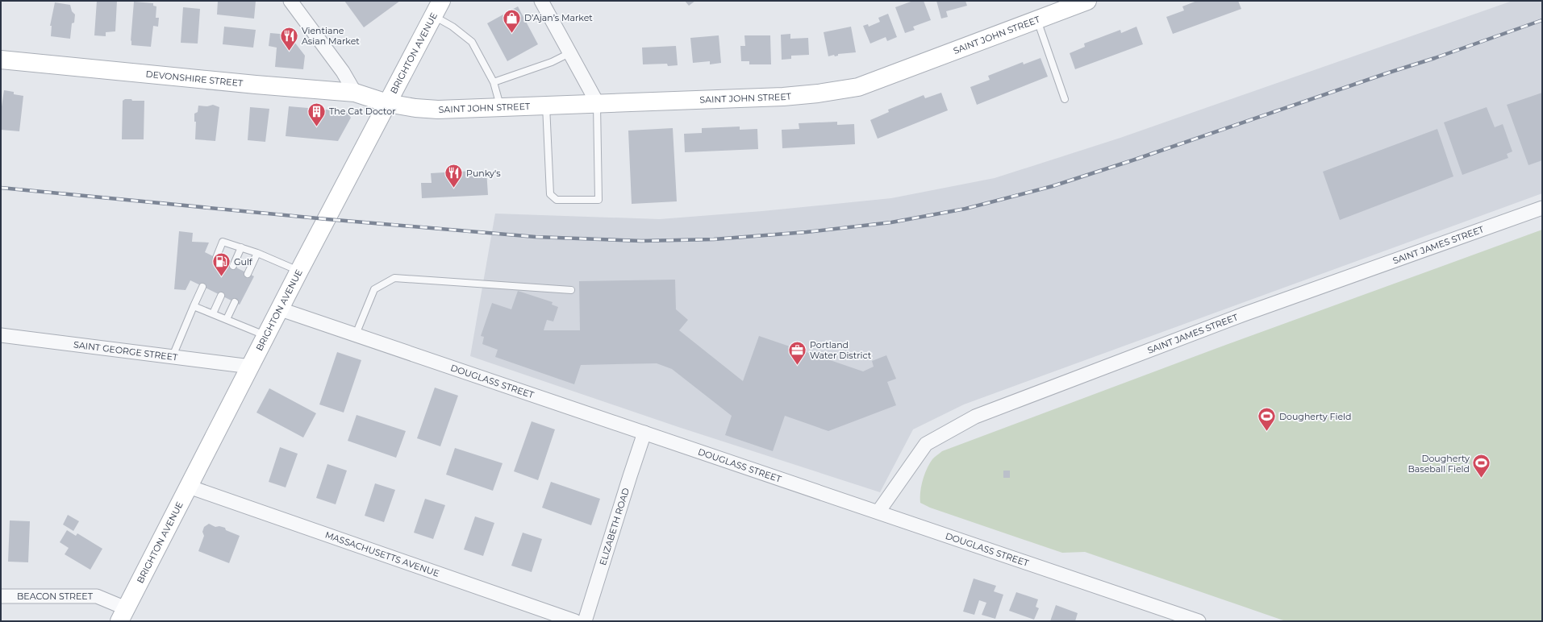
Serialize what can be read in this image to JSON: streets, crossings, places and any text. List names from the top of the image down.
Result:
{
  "streets": {
    "main road": ["SAINT JOHN STREET", "BRIGHTON AVENUE", "DEVONSHIRE STREET"],
    "street": [
      "SAINT JAMES STREET",
      "SAINT GEORGE STREET",
      "DOUGLASS STREET",
      "ELIZABETH ROAD",
      "MASSACHUSETTS AVENUE",
      "BEACON STREET"
    ]
  },
  "crossings": [
    ["SAINT JOHN STREET", "BRIGHTON AVENUE"],
    ["SAINT JOHN STREET", "DEVONSHIRE STREET"],
    ["BRIGHTON AVENUE", "DEVONSHIRE STREET"],
    ["BRIGHTON AVENUE", "SAINT GEORGE STREET"],
    ["BRIGHTON AVENUE", "DOUGLASS STREET"],
    ["BRIGHTON AVENUE", "MASSACHUSETTS AVENUE"],
    ["BRIGHTON AVENUE", "BEACON STREET"],
    ["SAINT JAMES STREET", "DOUGLASS STREET"],
    ["DOUGLASS STREET", "ELIZABETH ROAD"]
  ],
  "places": {
    "shop": ["D’Ajan’s Market"],
    "restaurant": ["Vientiane Asian Market", "Punky's"],
    "building": ["The Cat Doctor"],
    "fuel station": ["Gulf"],
    "office": ["Portland Water District"],
    "sports": ["Dougherty Field", "Dougherty Baseball Field"]
  }
}
